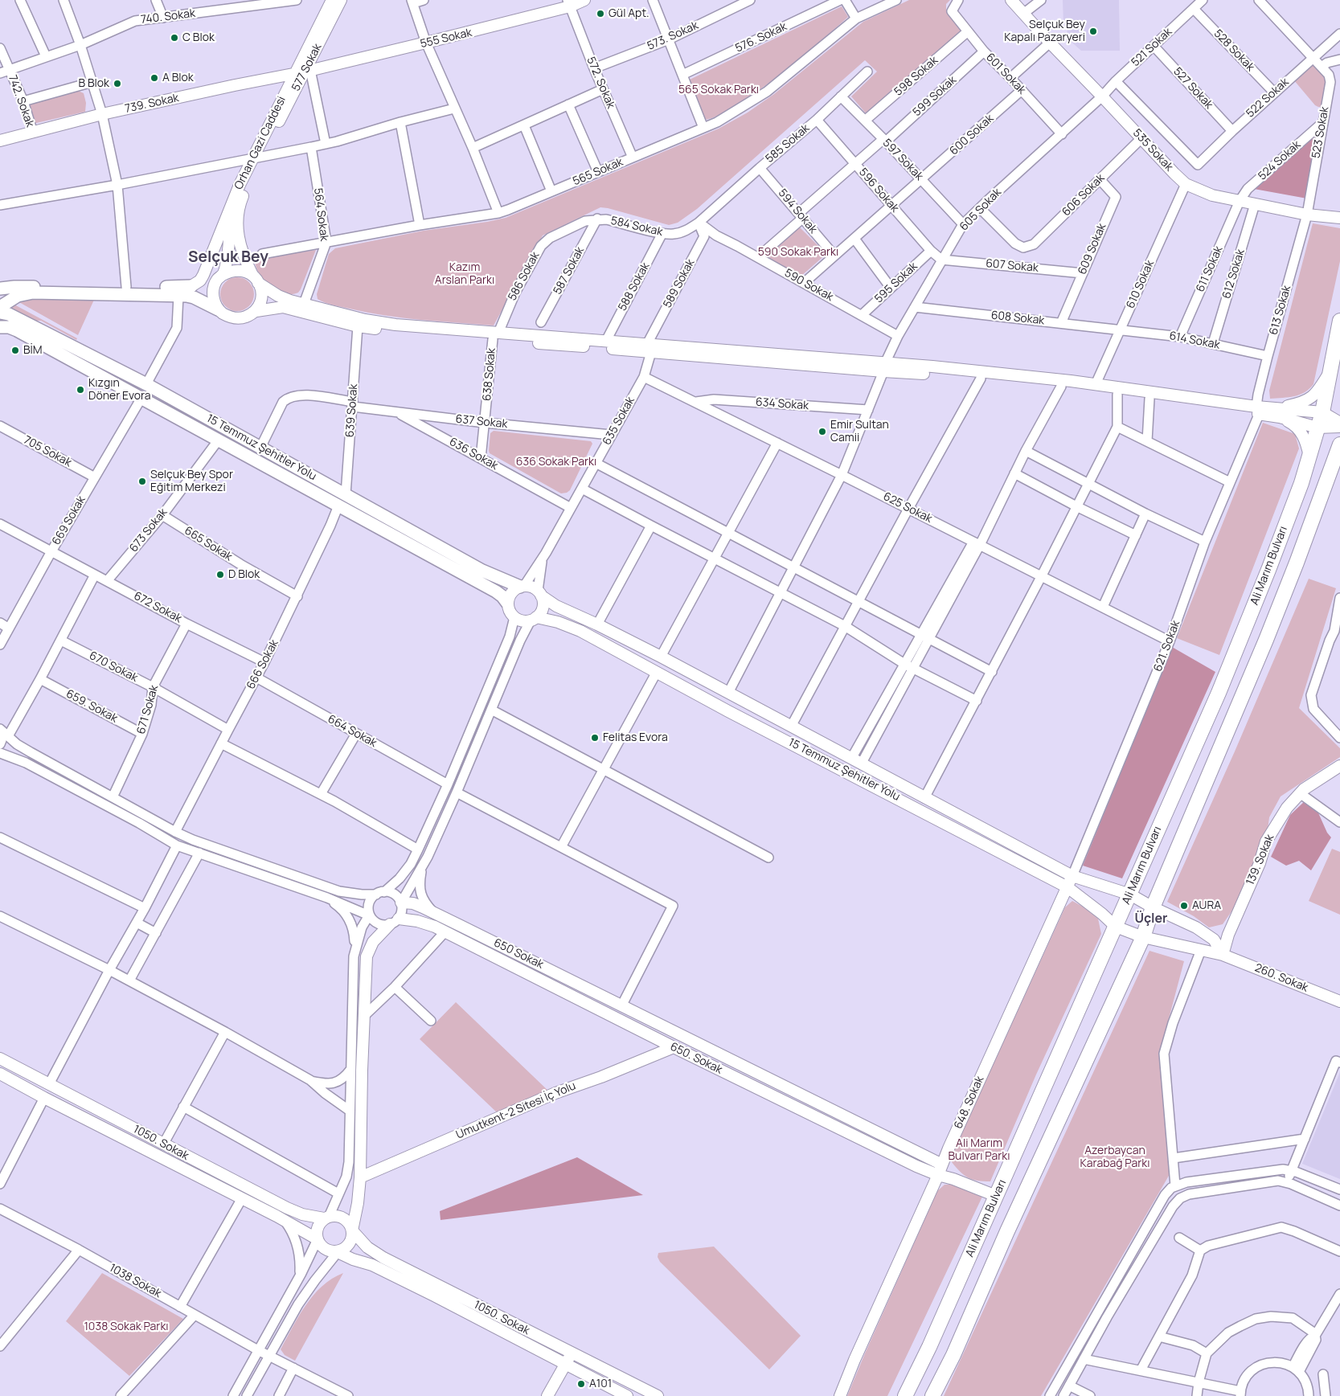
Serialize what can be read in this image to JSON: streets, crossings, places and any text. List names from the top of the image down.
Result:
{
  "streets": {
    "main road": ["15 Temmuz Şehitler Yolu", "Ali Marım Bulvarı"],
    "street": [
      "740. Sokak",
      "573. Sokak",
      "576. Sokak",
      "555 Sokak",
      "521 Sokak",
      "528 Sokak",
      "577 Sokak",
      "601 Sokak",
      "598 Sokak",
      "572. Sokak",
      "527 Sokak",
      "599 Sokak",
      "522 Sokak",
      "742. Sokak",
      "739. Sokak",
      "523 Sokak",
      "600 Sokak",
      "Orhan Gazi Caddesi",
      "585 Sokak",
      "535 Sokak",
      "597 Sokak",
      "524 Sokak",
      "565 Sokak",
      "596 Sokak",
      "606 Sokak",
      "605 Sokak",
      "594 Sokak",
      "564 Sokak",
      "584 Sokak",
      "609 Sokak",
      "607 Sokak",
      "611 Sokak",
      "587 Sokak",
      "612 Sokak",
      "586 Sokak",
      "595 Sokak",
      "589 Sokak",
      "610 Sokak",
      "590 Sokak",
      "588 Sokak",
      "613 Sokak",
      "608 Sokak",
      "614 Sokak",
      "638 Sokak",
      "634 Sokak",
      "639 Sokak",
      "635 Sokak",
      "637 Sokak",
      "705 Sokak",
      "636 Sokak",
      "625 Sokak",
      "669 Sokak",
      "673 Sokak",
      "665 Sokak",
      "672 Sokak",
      "621. Sokak",
      "666 Sokak",
      "670 Sokak",
      "659. Sokak",
      "671 Sokak",
      "664 Sokak",
      "139. Sokak",
      "650 Sokak",
      "260. Sokak",
      "650. Sokak",
      "648. Sokak",
      "Umutkent-2 Sitesi İç Yolu",
      "1050. Sokak",
      "1038 Sokak"
    ]
  },
  "crossings": [
    ["740. Sokak", "742. Sokak"],
    ["573. Sokak", "572. Sokak"],
    ["555 Sokak", "577 Sokak"],
    ["555 Sokak", "572. Sokak"],
    ["555 Sokak", "739. Sokak"],
    ["521 Sokak", "528 Sokak"],
    ["521 Sokak", "527 Sokak"],
    ["521 Sokak", "522 Sokak"],
    ["521 Sokak", "535 Sokak"],
    ["521 Sokak", "605 Sokak"],
    ["528 Sokak", "522 Sokak"],
    ["577 Sokak", "739. Sokak"],
    ["577 Sokak", "Orhan Gazi Caddesi"],
    ["601 Sokak", "598 Sokak"],
    ["601 Sokak", "599 Sokak"],
    ["601 Sokak", "600 Sokak"],
    ["601 Sokak", "605 Sokak"],
    ["598 Sokak", "597 Sokak"],
    ["572. Sokak", "565 Sokak"],
    ["527 Sokak", "522 Sokak"],
    ["599 Sokak", "597 Sokak"],
    ["599 Sokak", "596 Sokak"],
    ["599 Sokak", "594 Sokak"],
    ["599 Sokak", "590 Sokak"],
    ["522 Sokak", "523 Sokak"],
    ["742. Sokak", "739. Sokak"],
    ["523 Sokak", "535 Sokak"],
    ["523 Sokak", "524 Sokak"],
    ["523 Sokak", "613 Sokak"],
    ["600 Sokak", "597 Sokak"],
    ["600 Sokak", "596 Sokak"],
    ["600 Sokak", "594 Sokak"],
    ["600 Sokak", "590 Sokak"],
    ["585 Sokak", "597 Sokak"],
    ["585 Sokak", "596 Sokak"],
    ["585 Sokak", "594 Sokak"],
    ["585 Sokak", "584 Sokak"],
    ["535 Sokak", "524 Sokak"],
    ["535 Sokak", "606 Sokak"],
    ["535 Sokak", "605 Sokak"],
    ["535 Sokak", "611 Sokak"],
    ["535 Sokak", "612 Sokak"],
    ["535 Sokak", "610 Sokak"],
    ["535 Sokak", "613 Sokak"],
    ["597 Sokak", "605 Sokak"],
    ["524 Sokak", "611 Sokak"],
    ["565 Sokak", "564 Sokak"],
    ["596 Sokak", "605 Sokak"],
    ["596 Sokak", "607 Sokak"],
    ["596 Sokak", "595 Sokak"],
    ["606 Sokak", "605 Sokak"],
    ["606 Sokak", "609 Sokak"],
    ["605 Sokak", "607 Sokak"],
    ["605 Sokak", "590 Sokak"],
    ["605 Sokak", "608 Sokak"],
    ["605 Sokak", "634 Sokak"],
    ["605 Sokak", "15 Temmuz Şehitler Yolu"],
    ["605 Sokak", "625 Sokak"],
    ["584 Sokak", "587 Sokak"],
    ["584 Sokak", "586 Sokak"],
    ["584 Sokak", "589 Sokak"],
    ["584 Sokak", "590 Sokak"],
    ["584 Sokak", "588 Sokak"],
    ["609 Sokak", "607 Sokak"],
    ["609 Sokak", "608 Sokak"],
    ["611 Sokak", "614 Sokak"],
    ["612 Sokak", "614 Sokak"],
    ["586 Sokak", "638 Sokak"],
    ["595 Sokak", "590 Sokak"],
    ["589 Sokak", "590 Sokak"],
    ["589 Sokak", "635 Sokak"],
    ["610 Sokak", "608 Sokak"],
    ["610 Sokak", "614 Sokak"],
    ["613 Sokak", "614 Sokak"],
    ["613 Sokak", "621. Sokak"],
    ["608 Sokak", "614 Sokak"],
    ["638 Sokak", "637 Sokak"],
    ["638 Sokak", "636 Sokak"],
    ["634 Sokak", "625 Sokak"],
    ["639 Sokak", "637 Sokak"],
    ["639 Sokak", "15 Temmuz Şehitler Yolu"],
    ["635 Sokak", "637 Sokak"],
    ["635 Sokak", "15 Temmuz Şehitler Yolu"],
    ["635 Sokak", "636 Sokak"],
    ["635 Sokak", "625 Sokak"],
    ["637 Sokak", "15 Temmuz Şehitler Yolu"],
    ["637 Sokak", "636 Sokak"],
    ["15 Temmuz Şehitler Yolu", "669 Sokak"],
    ["15 Temmuz Şehitler Yolu", "673 Sokak"],
    ["15 Temmuz Şehitler Yolu", "Ali Marım Bulvarı"],
    ["15 Temmuz Şehitler Yolu", "621. Sokak"],
    ["15 Temmuz Şehitler Yolu", "666 Sokak"],
    ["15 Temmuz Şehitler Yolu", "139. Sokak"],
    ["15 Temmuz Şehitler Yolu", "260. Sokak"],
    ["15 Temmuz Şehitler Yolu", "648. Sokak"],
    ["705 Sokak", "669 Sokak"],
    ["625 Sokak", "621. Sokak"],
    ["669 Sokak", "672 Sokak"],
    ["673 Sokak", "665 Sokak"],
    ["673 Sokak", "672 Sokak"],
    ["665 Sokak", "666 Sokak"],
    ["Ali Marım Bulvarı", "650. Sokak"],
    ["672 Sokak", "666 Sokak"],
    ["672 Sokak", "671 Sokak"],
    ["621. Sokak", "648. Sokak"],
    ["666 Sokak", "670 Sokak"],
    ["666 Sokak", "664 Sokak"],
    ["670 Sokak", "671 Sokak"],
    ["659. Sokak", "671 Sokak"],
    ["139. Sokak", "260. Sokak"],
    ["650 Sokak", "650. Sokak"],
    ["650 Sokak", "648. Sokak"],
    ["650. Sokak", "648. Sokak"],
    ["650. Sokak", "Umutkent-2 Sitesi İç Yolu"]
  ],
  "districts": ["Selçuk Bey", "Üçler"],
  "parks": [
    "565 Sokak Parkı",
    "590 Sokak Parkı",
    "Kazım Arslan Parkı",
    "636 Sokak Parkı",
    "Ali Marım Bulvarı Parkı",
    "Azerbaycan Karabağ Parkı",
    "1038 Sokak Parkı"
  ],
  "places": [
    "Gül Apt.",
    "Selçuk Bey Kapalı Pazaryeri",
    "C Blok",
    "A Blok",
    "B Blok",
    "BİM",
    "Kızgın Döner Evora",
    "Emir Sultan Camii",
    "Selçuk Bey Spor Eğitim Merkezi",
    "D Blok",
    "Felitas Evora",
    "AURA",
    "A101"
  ]
}
